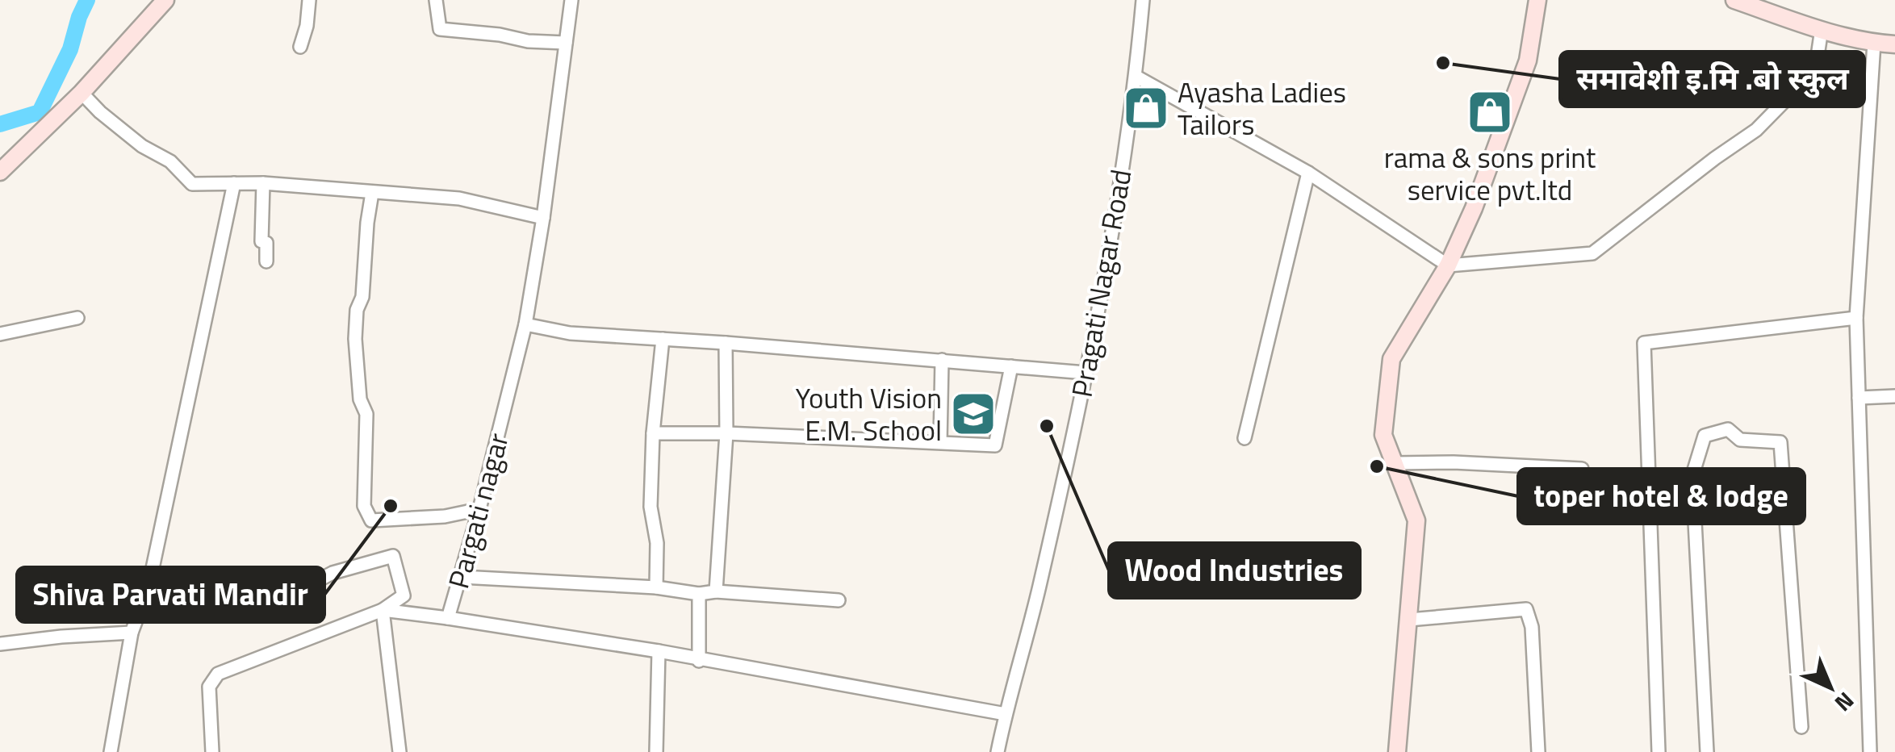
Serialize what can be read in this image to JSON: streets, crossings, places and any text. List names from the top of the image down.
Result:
{
  "streets": {
    "street": ["Pragati Nagar Road", "Pargati nagar"]
  },
  "places": {
    "other": [
      "समावेशी इ.मि .बाे स्कुल",
      "Wood Industries",
      "toper hotel & lodge",
      "Shiva Parvati Mandir"
    ],
    "shop": ["Ayasha Ladies Tailors", "rama & sons print service pvt.ltd"],
    "school or university": ["Youth Vision E.M. School"]
  },
  "north": "bottom right"
}
